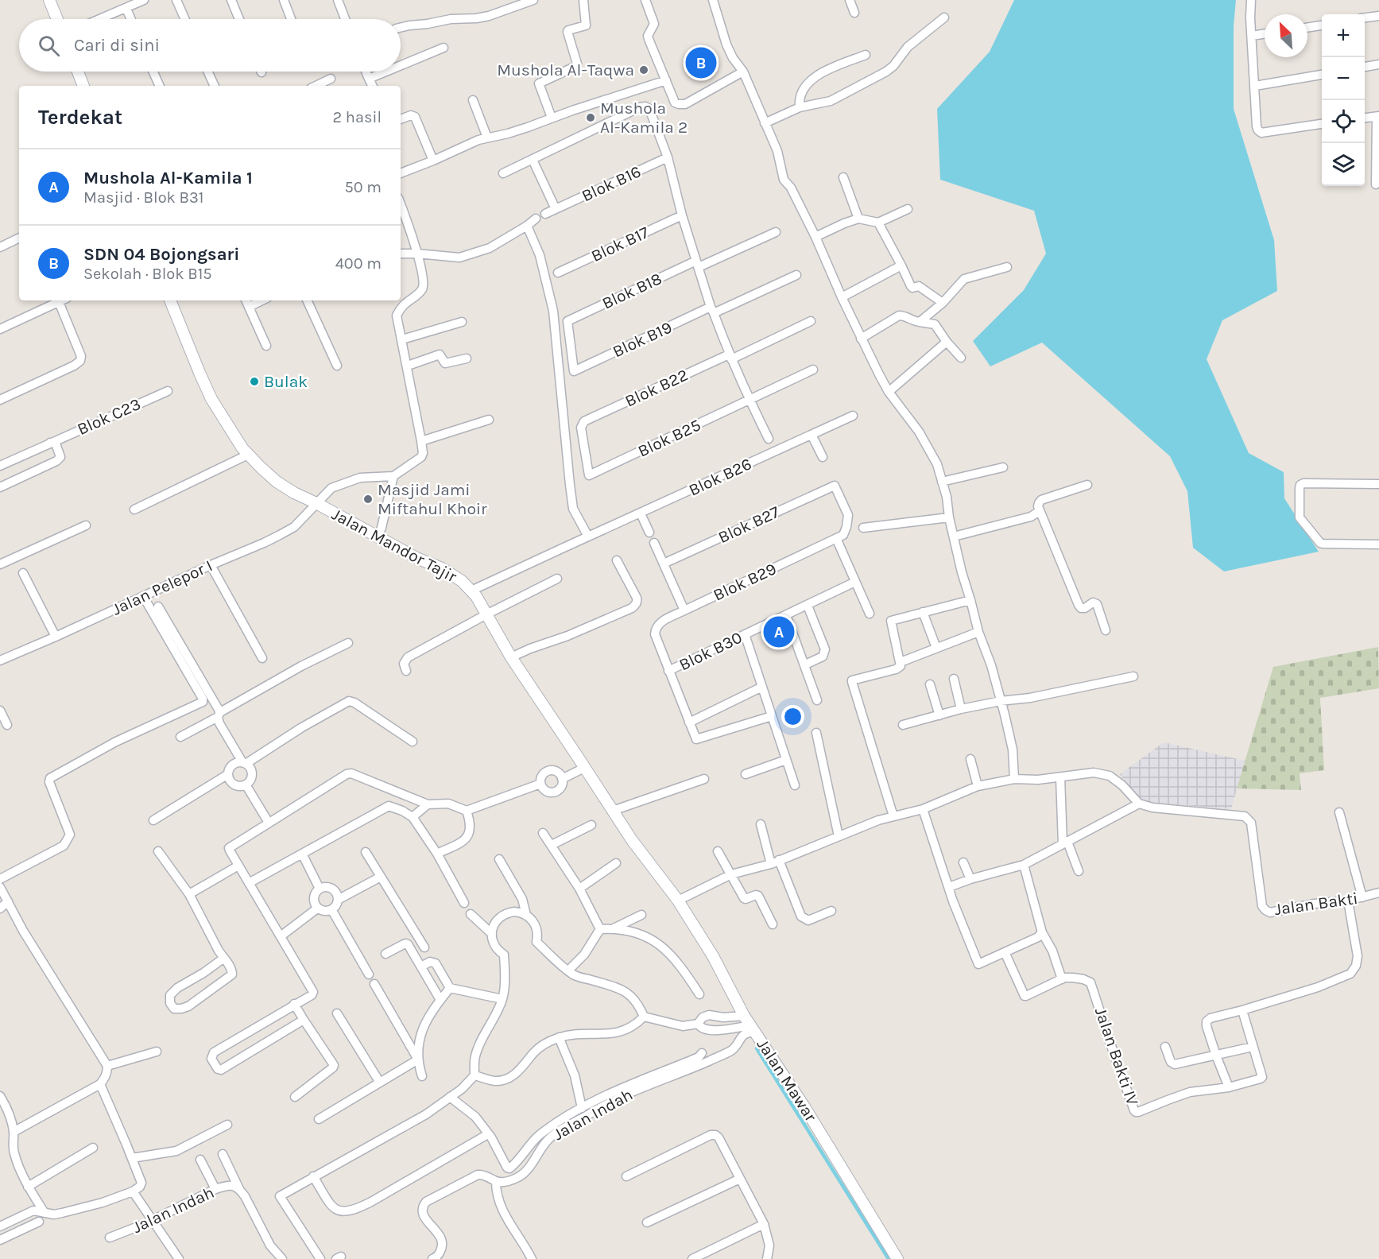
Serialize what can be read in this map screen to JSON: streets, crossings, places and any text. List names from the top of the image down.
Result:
{
  "streets": {
    "street": [
      "Blok B16",
      "Blok B17",
      "Blok B18",
      "Blok B19",
      "Blok B22",
      "Blok C23",
      "Blok B25",
      "Blok B26",
      "Blok B27",
      "Jalan Mandor Tajir",
      "Blok B29",
      "Jalan Pelepor I",
      "Blok B30",
      "Jalan Bakti",
      "Jalan Bakti IV",
      "Jalan Mawar",
      "Jalan Indah"
    ]
  },
  "crossings": [
    ["Blok B18", "Blok B19"],
    ["Blok B22", "Blok B25"],
    ["Blok B26", "Jalan Mandor Tajir"],
    ["Blok B27", "Blok B29"],
    ["Jalan Mandor Tajir", "Jalan Pelepor I"],
    ["Jalan Mandor Tajir", "Jalan Mawar"],
    ["Blok B29", "Blok B30"],
    ["Jalan Mawar", "Jalan Indah"]
  ],
  "places": [
    "Mushola Al-Taqwa",
    "Mushola Al-Kamila 2",
    "Bulak",
    "Masjid Jami Miftahul Khoir"
  ],
  "north": "top left",
  "page": {
    "map_buttons": ["+", "−"],
    "search": "Cari di sini",
    "pins": ["B", "A"],
    "heading": ["Terdekat", "2 hasil"],
    "list": [
      {
        "mark": "A",
        "name": "Mushola Al-Kamila 1",
        "note": "Masjid · Blok B31",
        "value": "50 m"
      },
      {
        "mark": "B",
        "name": "SDN 04 Bojongsari",
        "note": "Sekolah · Blok B15",
        "value": "400 m"
      }
    ]
  }
}
